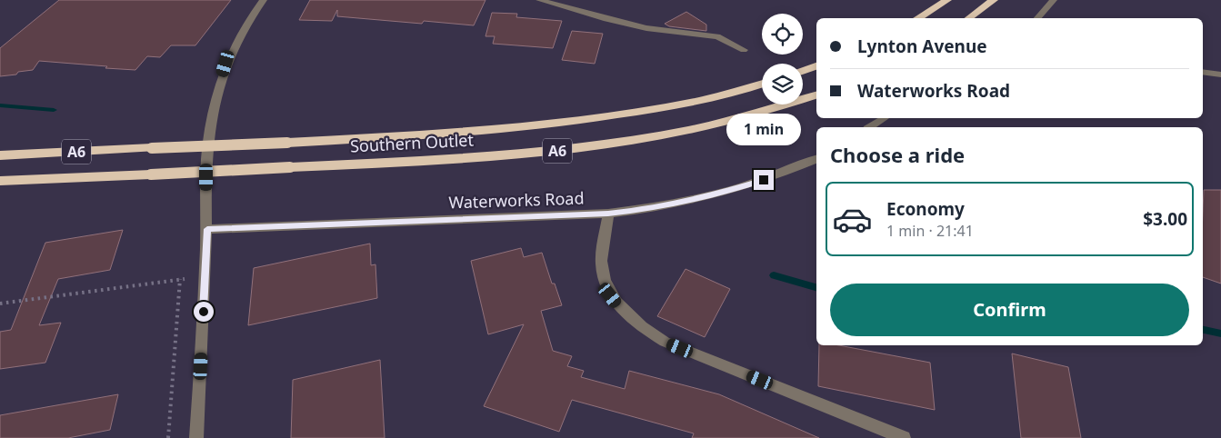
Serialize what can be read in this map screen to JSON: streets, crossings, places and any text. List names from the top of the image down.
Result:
{
  "streets": {
    "highway": ["Southern Outlet", "A6"],
    "street": ["Waterworks Road"]
  },
  "page": {
    "banner": ["Lynton Avenue", "Waterworks Road"],
    "bubble": "1 min",
    "heading": "Choose a ride",
    "list": [
      {
        "name": "Economy",
        "note": "1 min · 21:41",
        "value": "$3.00"
      }
    ],
    "buttons": "Confirm"
  }
}
